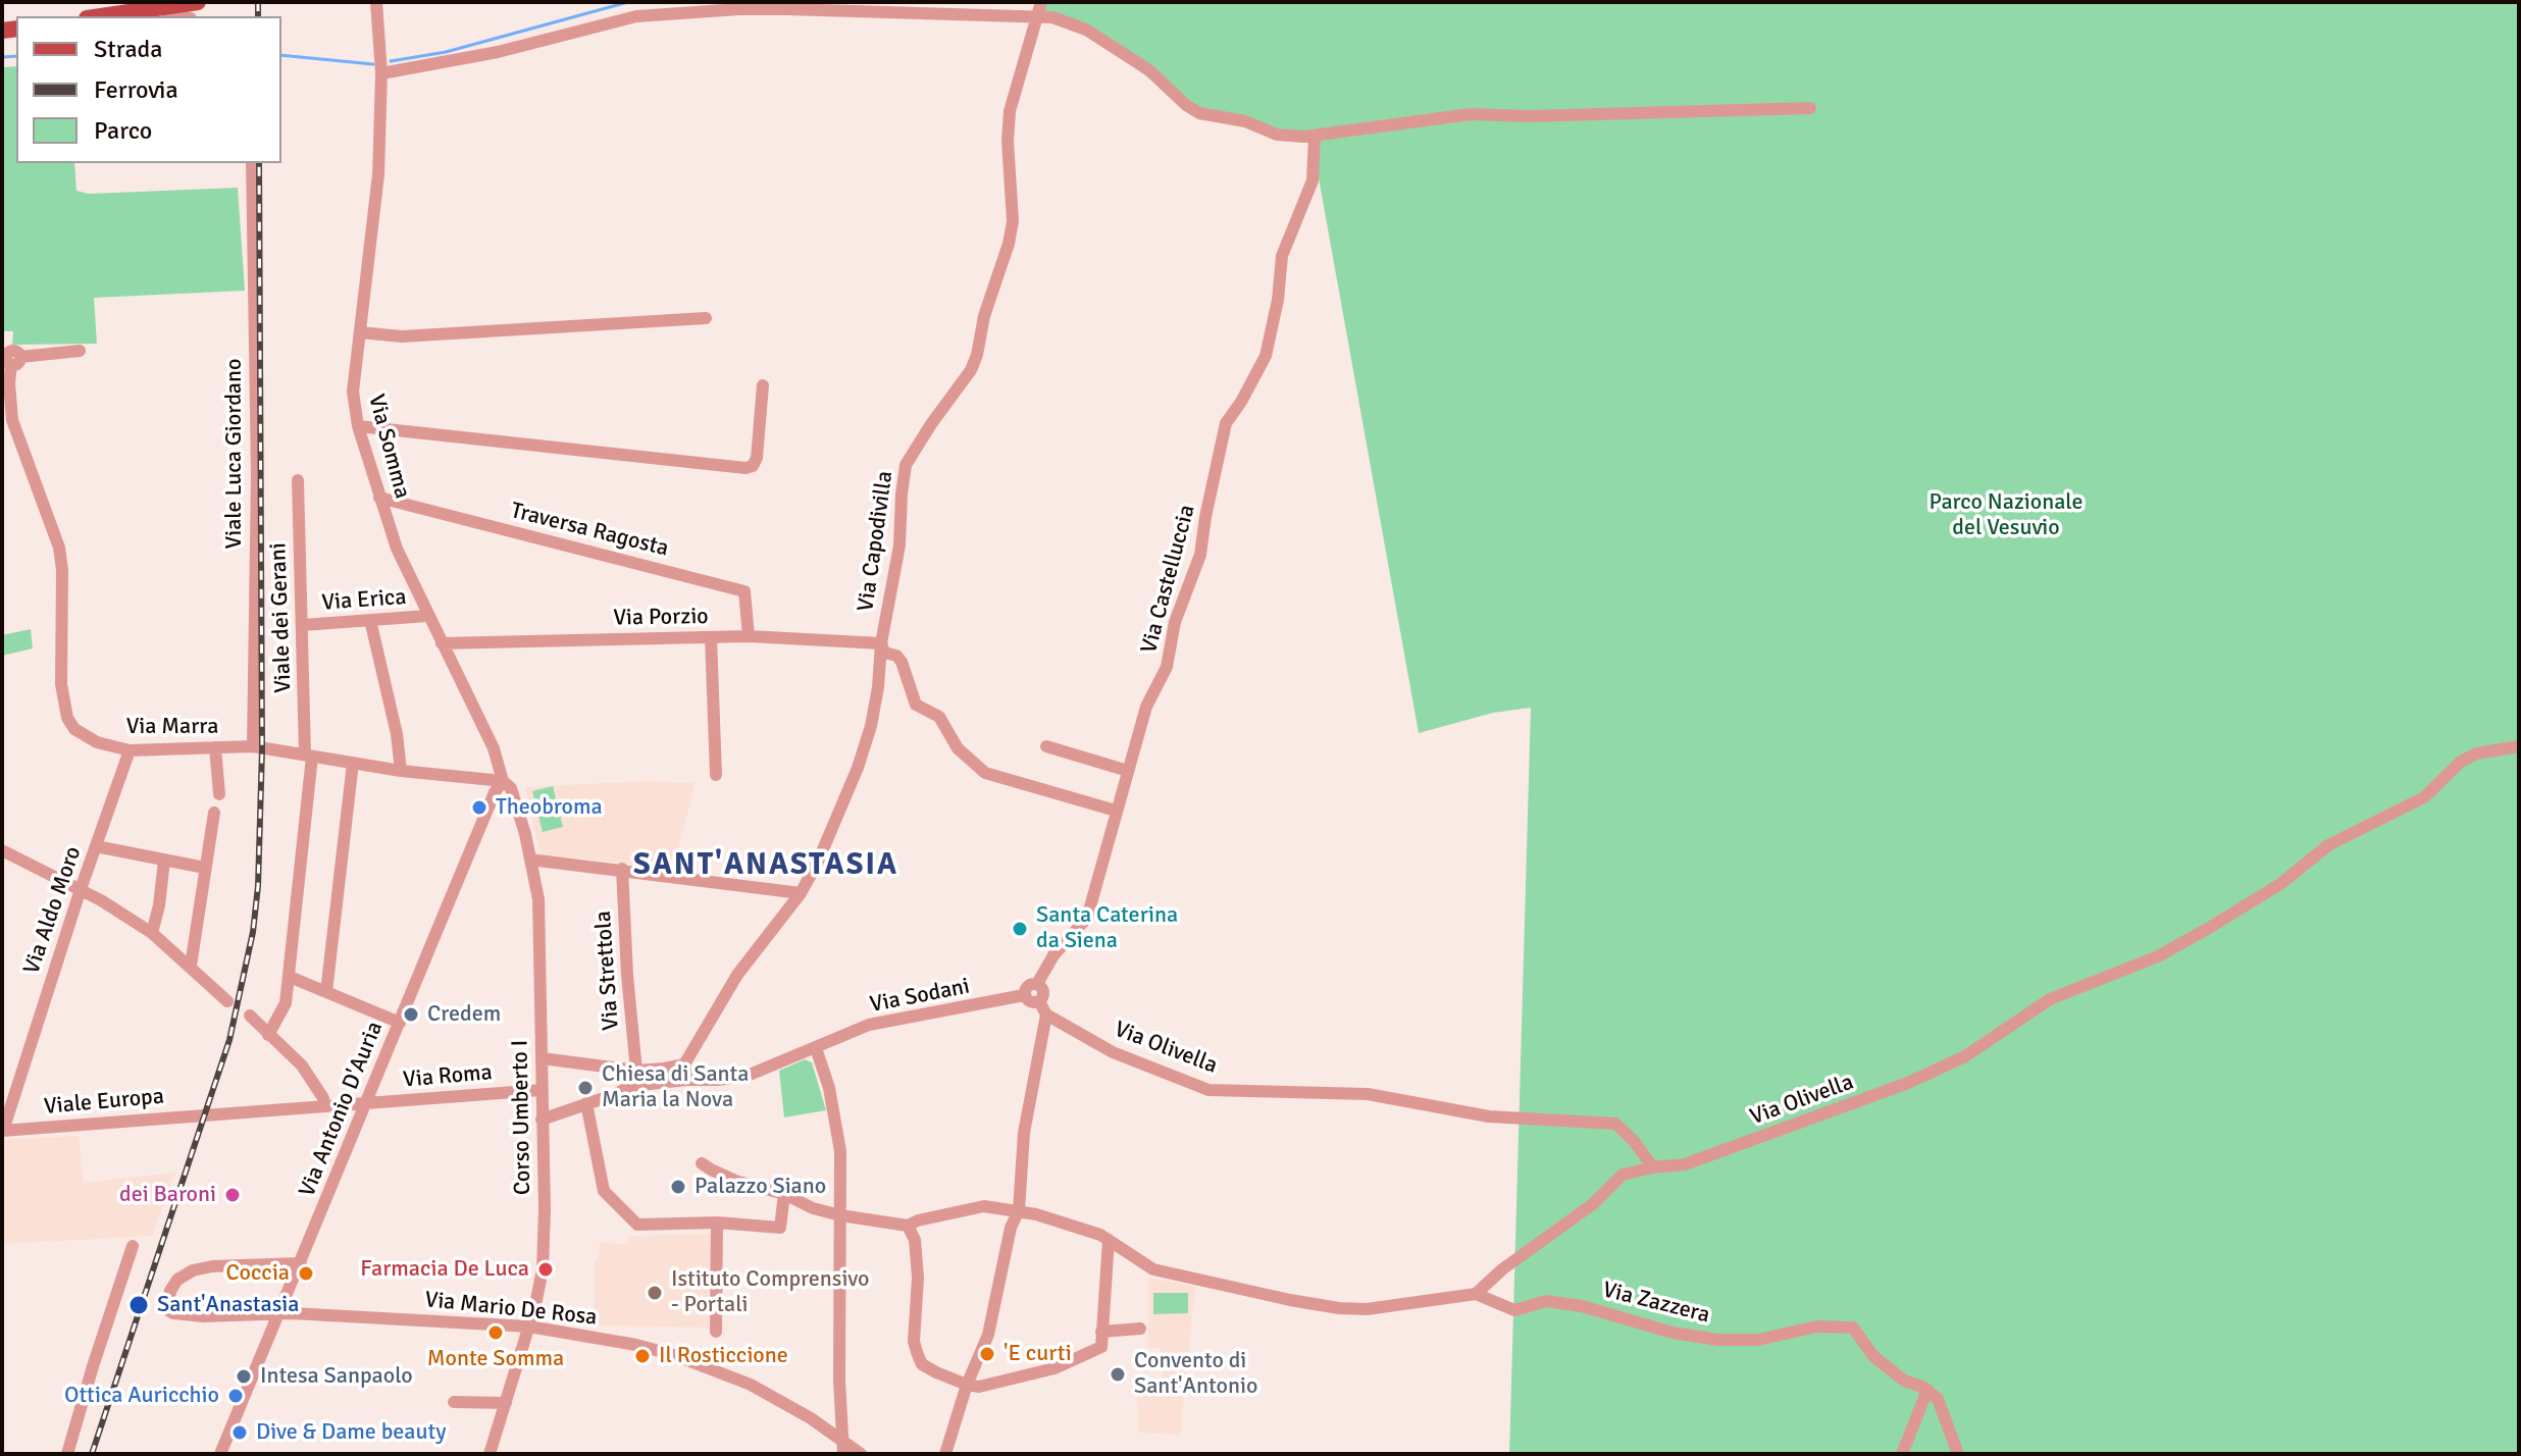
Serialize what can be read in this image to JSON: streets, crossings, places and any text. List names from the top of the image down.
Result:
{
  "streets": {
    "street": [
      "Via Somma",
      "Viale Luca Giordano",
      "Traversa Ragosta",
      "Via Capodivilla",
      "Via Castelluccia",
      "Via Erica",
      "Viale dei Gerani",
      "Via Porzio",
      "Via Marra",
      "Via Aldo Moro",
      "Via Strettola",
      "Via Sodani",
      "Via Olivella",
      "Via Roma",
      "Viale Europa",
      "Via Antonio D'Auria",
      "Corso Umberto I",
      "Via Zazzera",
      "Via Mario De Rosa"
    ]
  },
  "crossings": [
    ["Via Somma", "Traversa Ragosta"],
    ["Via Somma", "Via Erica"],
    ["Via Somma", "Via Porzio"],
    ["Via Somma", "Via Marra"],
    ["Via Somma", "Via Antonio D'Auria"],
    ["Via Somma", "Corso Umberto I"],
    ["Viale Luca Giordano", "Via Marra"],
    ["Traversa Ragosta", "Via Porzio"],
    ["Via Capodivilla", "Via Porzio"],
    ["Via Castelluccia", "Via Sodani"],
    ["Via Erica", "Viale dei Gerani"],
    ["Viale dei Gerani", "Via Marra"],
    ["Via Marra", "Via Aldo Moro"],
    ["Via Marra", "Via Antonio D'Auria"],
    ["Via Marra", "Corso Umberto I"],
    ["Via Aldo Moro", "Viale Europa"],
    ["Via Sodani", "Corso Umberto I"],
    ["Via Roma", "Viale Europa"],
    ["Via Roma", "Via Antonio D'Auria"],
    ["Via Roma", "Corso Umberto I"],
    ["Via Antonio D'Auria", "Corso Umberto I"],
    ["Via Antonio D'Auria", "Via Mario De Rosa"],
    ["Corso Umberto I", "Via Mario De Rosa"]
  ],
  "districts": ["SANT'ANASTASIA"],
  "parks": ["Parco Nazionale del Vesuvio"],
  "places": [
    "Theobroma",
    "Santa Caterina da Siena",
    "Credem",
    "Chiesa di Santa Maria la Nova",
    "Palazzo Siano",
    "dei Baroni",
    "Farmacia De Luca",
    "Coccia",
    "Istituto Comprensivo - Portali",
    "Sant'Anastasia",
    "Monte Somma",
    "'E curti",
    "Il Rosticcione",
    "Convento di Sant'Antonio",
    "Intesa Sanpaolo",
    "Ottica Auricchio",
    "Dive & Dame beauty"
  ],
  "legend": ["Strada", "Ferrovia", "Parco"]
}
